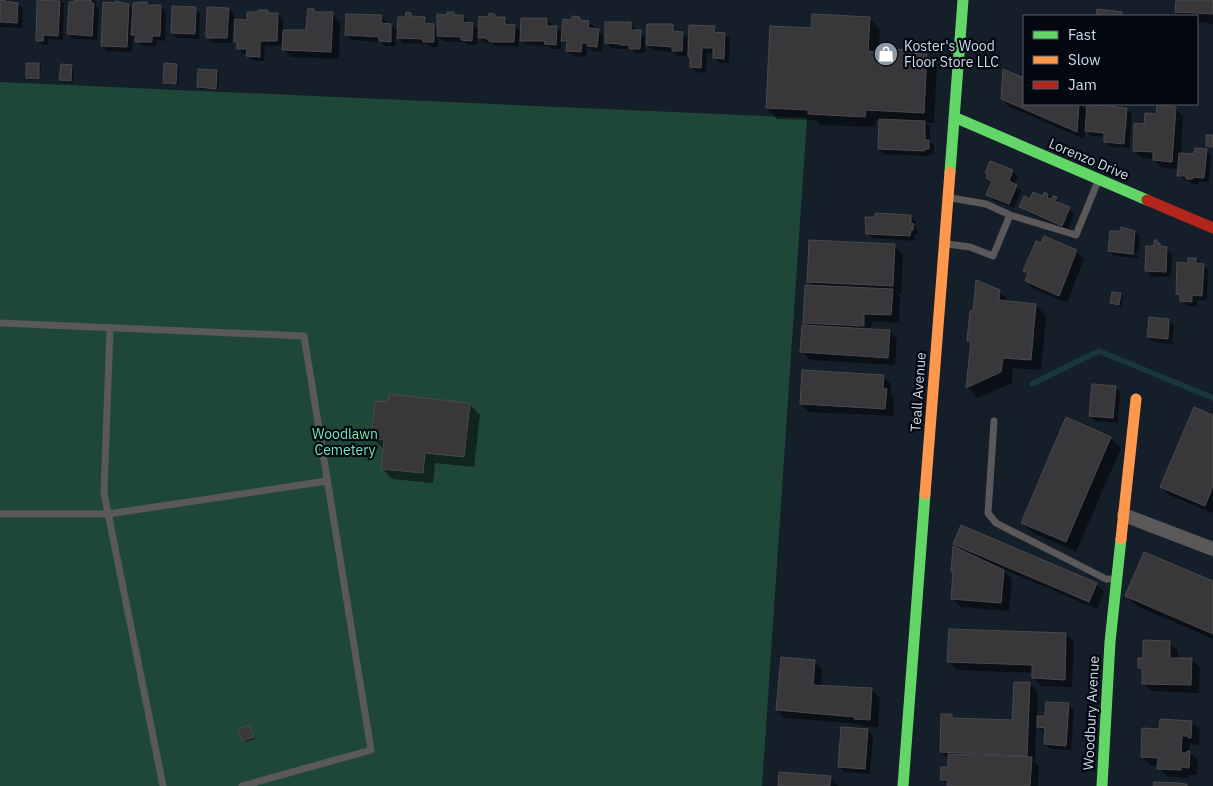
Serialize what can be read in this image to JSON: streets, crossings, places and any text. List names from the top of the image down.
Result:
{
  "streets": {
    "street": ["Lorenzo Drive", "Teall Avenue", "Woodbury Avenue"]
  },
  "crossings": [
    ["Lorenzo Drive", "Teall Avenue"]
  ],
  "parks": ["Woodlawn Cemetery"],
  "places": {
    "shop": ["Koster's Wood Floor Store LLC"]
  },
  "legend": ["Fast", "Slow", "Jam"]
}
